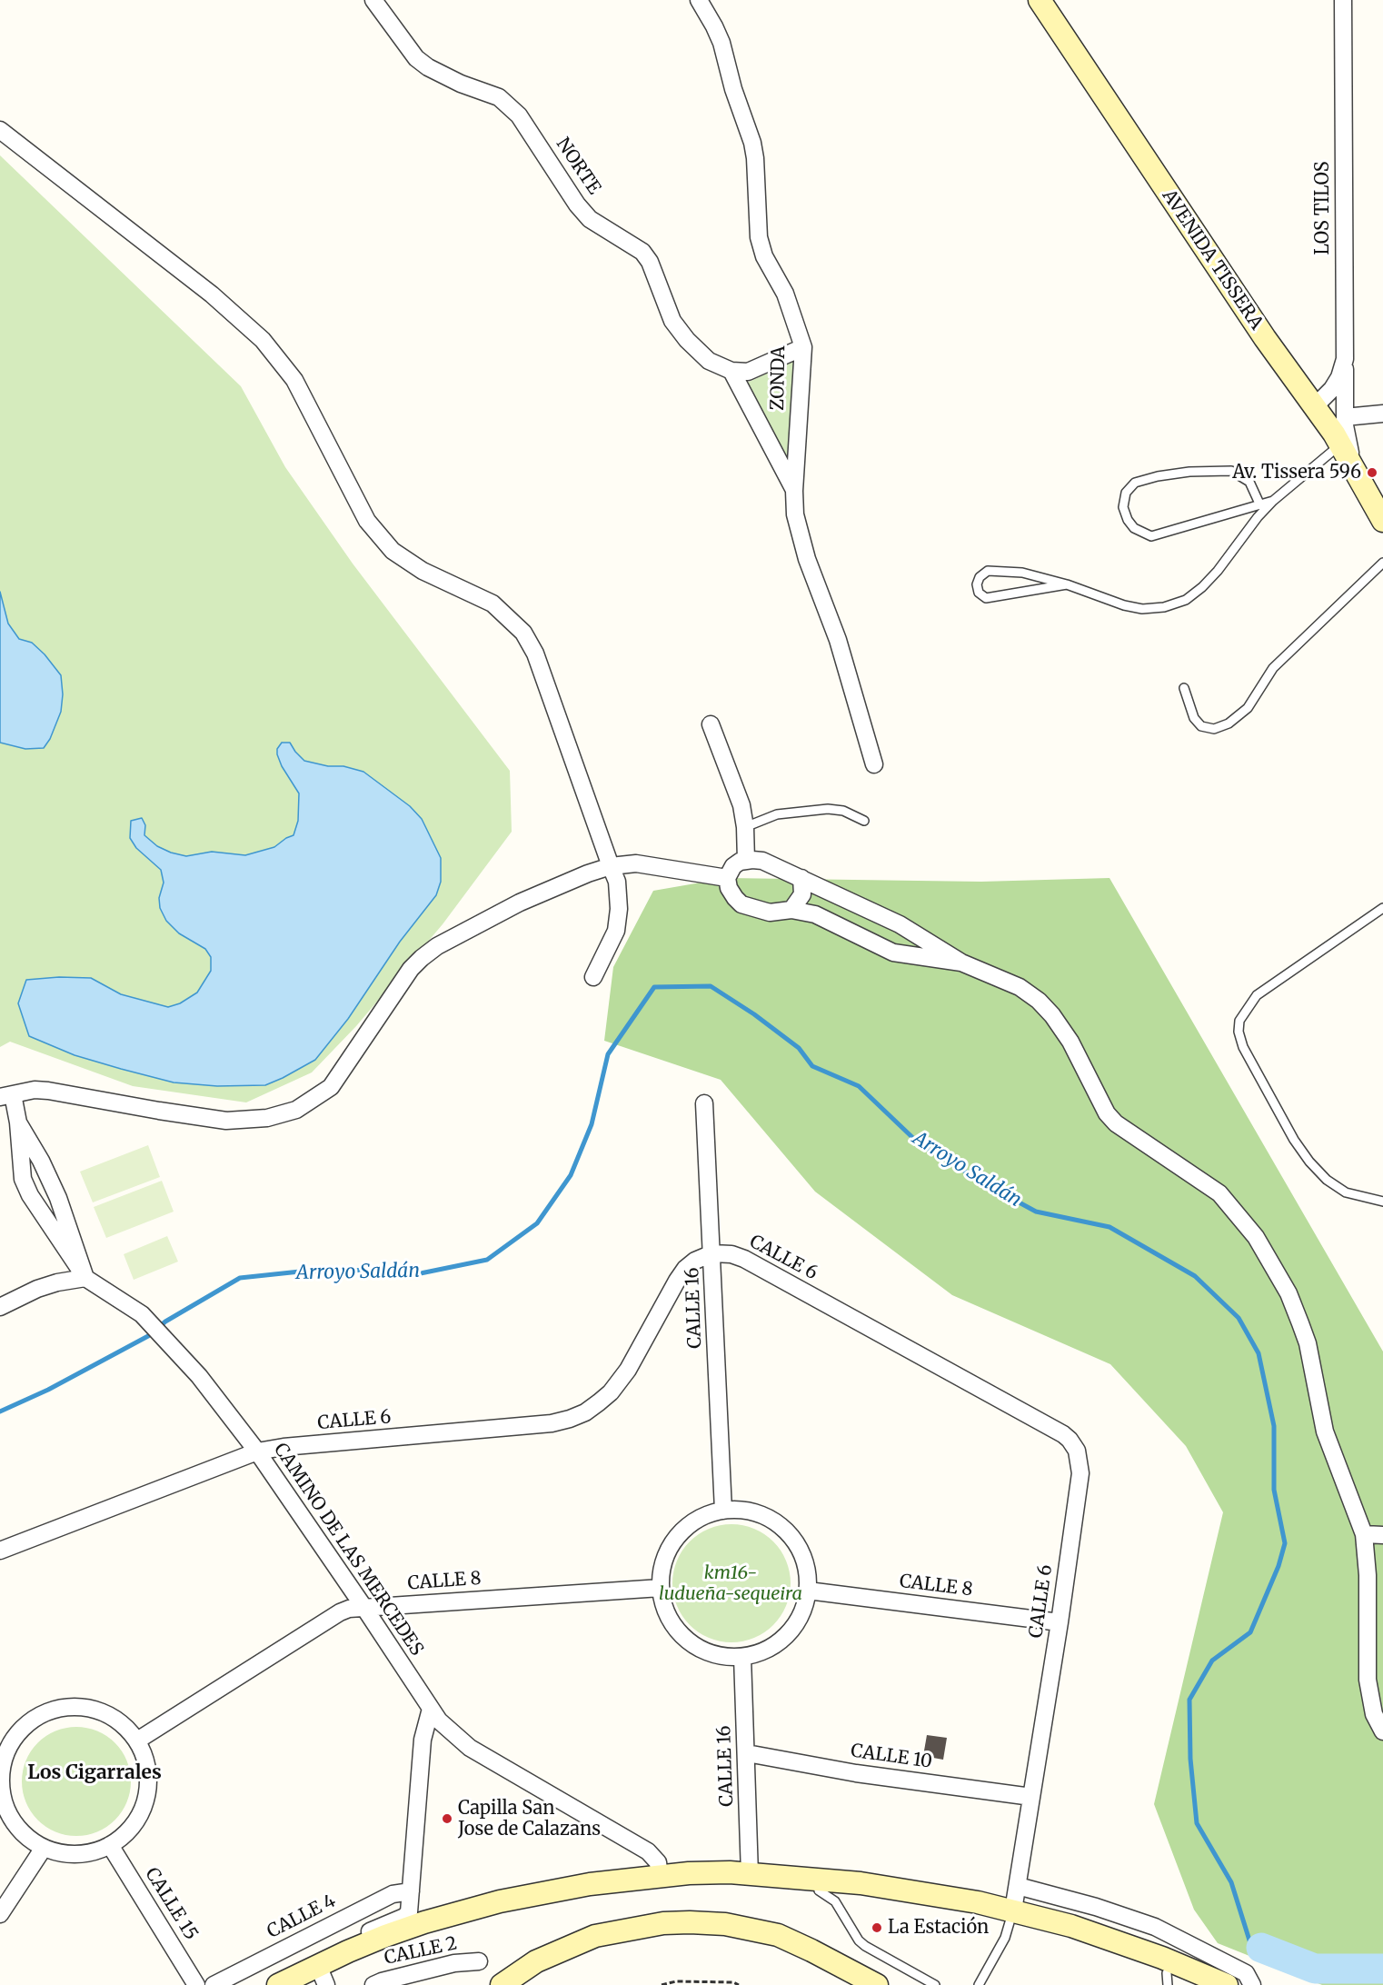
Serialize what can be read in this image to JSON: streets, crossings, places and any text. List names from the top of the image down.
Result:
{
  "streets": {
    "main road": ["AVENIDA TISSERA"],
    "street": [
      "NORTE",
      "LOS TILOS",
      "ZONDA",
      "CALLE 6",
      "CALLE 16",
      "CAMINO DE LAS MERCEDES",
      "CALLE 8",
      "CALLE 10",
      "CALLE 15",
      "CALLE 4",
      "CALLE 2"
    ]
  },
  "crossings": [
    ["LOS TILOS", "AVENIDA TISSERA"],
    ["CALLE 6", "CALLE 16"],
    ["CALLE 6", "CAMINO DE LAS MERCEDES"],
    ["CALLE 6", "CALLE 8"],
    ["CALLE 6", "CALLE 10"],
    ["CALLE 16", "CALLE 8"],
    ["CALLE 16", "CALLE 10"],
    ["CAMINO DE LAS MERCEDES", "CALLE 8"],
    ["CALLE 8", "CALLE 15"]
  ],
  "districts": ["Los Cigarrales"],
  "water": ["Arroyo Saldán"],
  "parks": ["km16- ludueña-sequeira"],
  "places": ["Av. Tissera 596", "Capilla San Jose de Calazans", "La Estación"]
}
